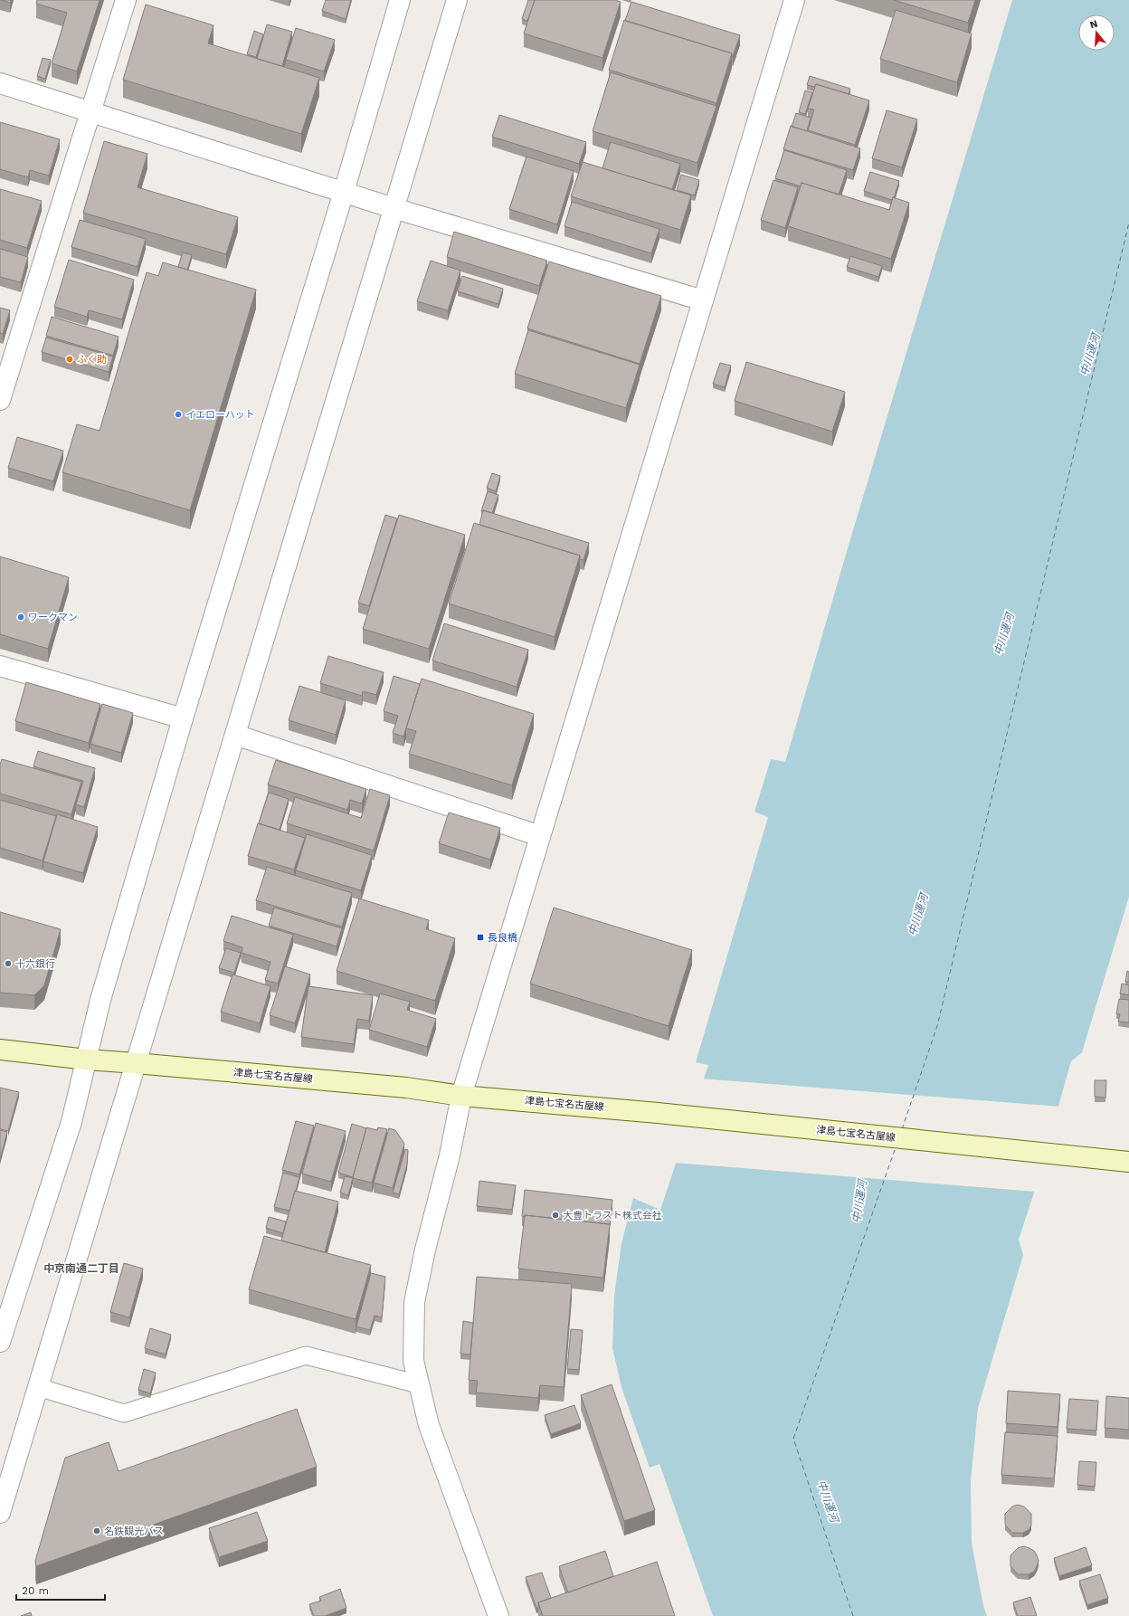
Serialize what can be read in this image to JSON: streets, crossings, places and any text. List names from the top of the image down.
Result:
{
  "streets": {
    "main road": ["津島七宝名古屋線"]
  },
  "districts": ["中京南通二丁目"],
  "water": ["中川運河"],
  "places": {
    "other": [
      "ふく助",
      "イエローハット",
      "ワークマン",
      "十六銀行",
      "大豊トラスト株式会社",
      "名鉄観光バス"
    ],
    "transit": ["長良橋"]
  },
  "scale_bar": "20 m",
  "north": "top"
}
